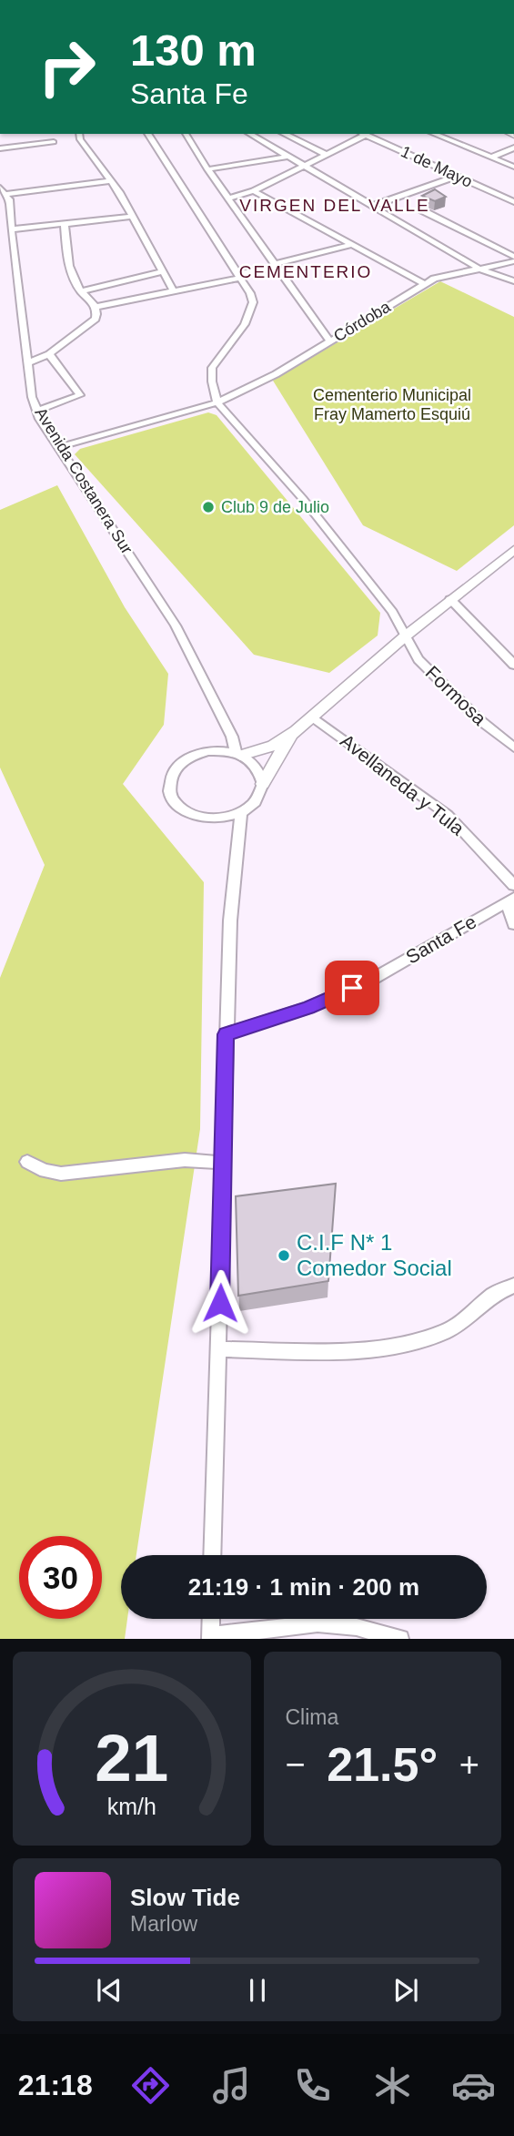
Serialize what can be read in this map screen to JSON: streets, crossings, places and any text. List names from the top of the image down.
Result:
{
  "streets": {
    "street": [
      "1 de Mayo",
      "Córdoba",
      "Avenida Costanera Sur",
      "Formosa",
      "Avellaneda y Tula",
      "Santa Fe"
    ]
  },
  "crossings": [
    ["Córdoba", "Avenida Costanera Sur"],
    ["Córdoba", "Formosa"]
  ],
  "districts": ["VIRGEN DEL VALLE", "CEMENTERIO"],
  "parks": ["Cementerio Municipal Fray Mamerto Esquiú"],
  "places": ["Club 9 de Julio", "C.I.F N* 1 Comedor Social"],
  "page": {
    "turn": ["130 m", "Santa Fe"],
    "limit": "30",
    "trip": "21:19 · 1 min · 200 m",
    "tile": "Clima",
    "heat": ["−", "21.5°", "+"],
    "song": ["Slow Tide", "Marlow"],
    "tabs": "21:18",
    "gauge": ["21", "km/h"]
  }
}
